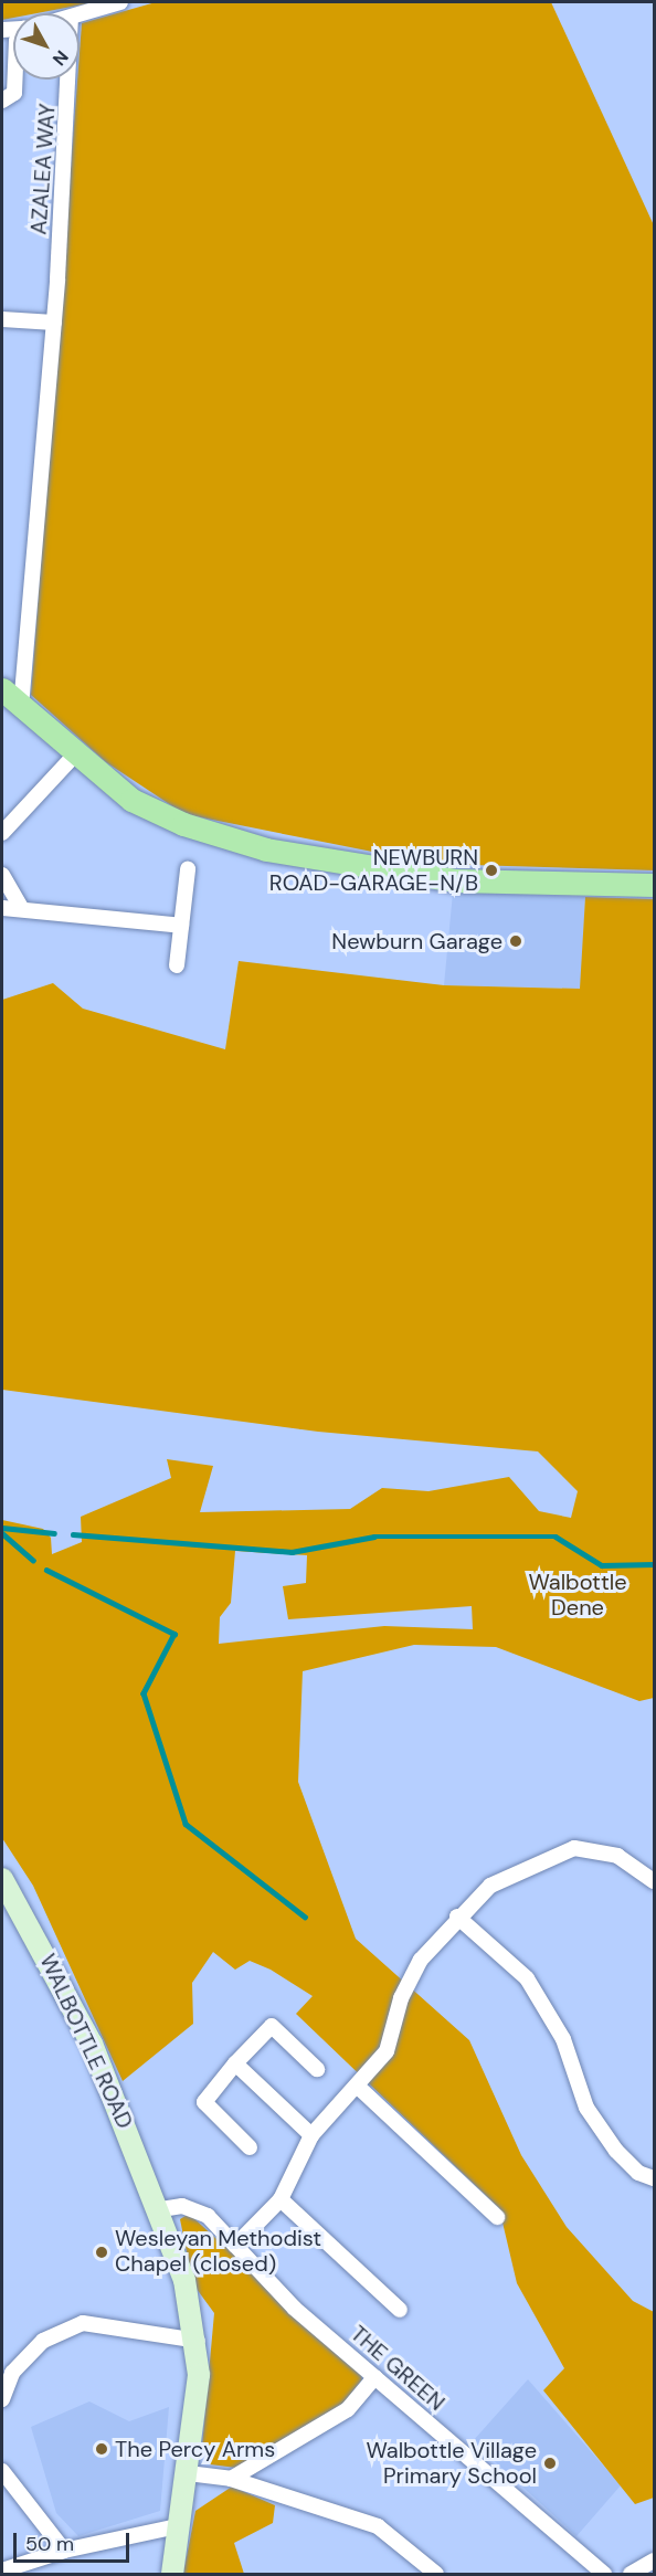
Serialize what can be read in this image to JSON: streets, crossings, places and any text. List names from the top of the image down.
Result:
{
  "streets": {
    "street": ["AZALEA WAY", "WALBOTTLE ROAD", "THE GREEN"]
  },
  "crossings": [
    ["WALBOTTLE ROAD", "THE GREEN"]
  ],
  "parks": ["Walbottle Dene"],
  "places": [
    "NEWBURN ROAD-GARAGE-N/B",
    "Newburn Garage",
    "Wesleyan Methodist Chapel (closed)",
    "The Percy Arms",
    "Walbottle Village Primary School"
  ],
  "scale_bar": "50 m",
  "north": "bottom right"
}
